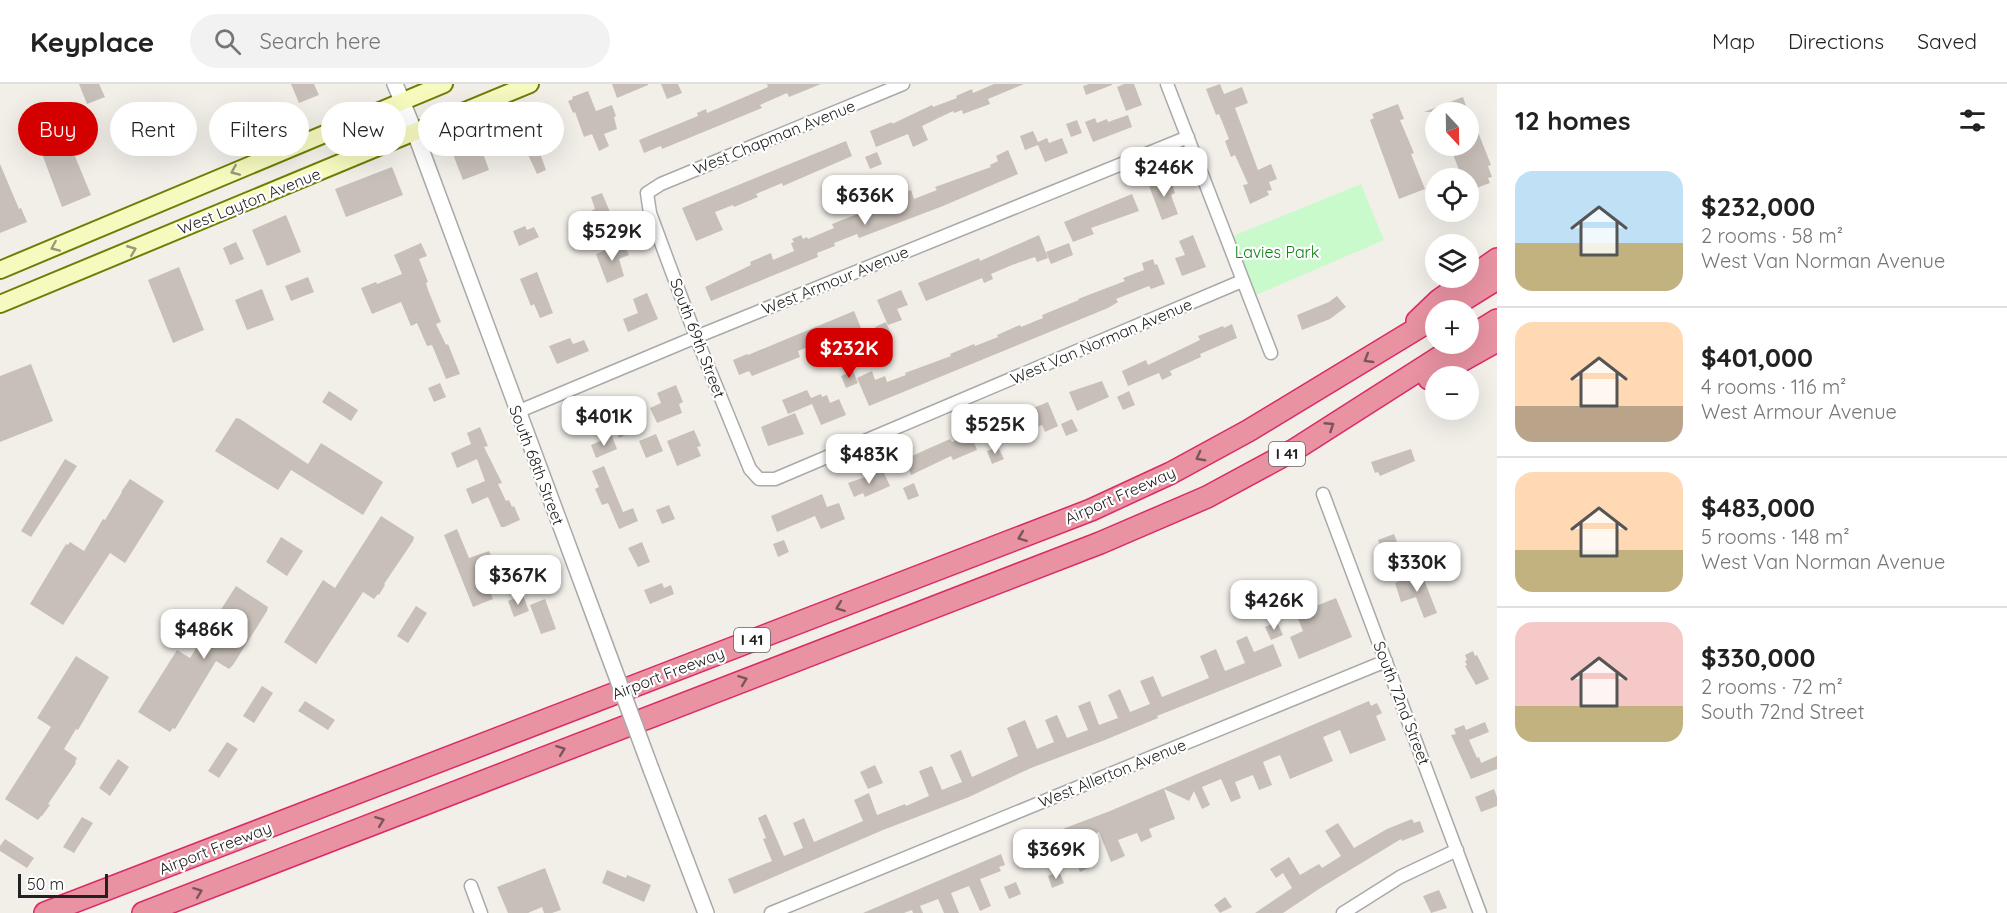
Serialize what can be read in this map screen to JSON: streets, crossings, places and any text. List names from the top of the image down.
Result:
{
  "streets": {
    "highway": ["I 41", "Airport Freeway"],
    "main road": ["West Layton Avenue"],
    "street": [
      "West Chapman Avenue",
      "West Armour Avenue",
      "South 69th Street",
      "West Van Norman Avenue",
      "South 68th Street",
      "South 72nd Street",
      "West Allerton Avenue"
    ]
  },
  "crossings": [
    ["West Chapman Avenue", "South 69th Street"],
    ["West Layton Avenue", "South 68th Street"],
    ["West Armour Avenue", "South 69th Street"],
    ["West Armour Avenue", "South 68th Street"],
    ["South 69th Street", "West Van Norman Avenue"],
    ["South 72nd Street", "West Allerton Avenue"]
  ],
  "parks": ["Lavies Park"],
  "scale_bar": "50 m",
  "north": "bottom",
  "page": {
    "header": "Keyplace",
    "search": "Search here",
    "nav": ["Map", "Directions", "Saved"],
    "heading": "12 homes",
    "map_buttons": ["+", "−"],
    "chip": [
      "Buy",
      "Rent",
      "Filters",
      "New",
      "Apartment"
    ],
    "price": [
      "$246K",
      "$636K",
      "$529K",
      "$232K",
      "$401K",
      "$525K",
      "$483K",
      "$330K",
      "$367K",
      "$426K",
      "$486K",
      "$369K"
    ],
    "list": [
      {
        "name": "$232,000",
        "note": "2 rooms · 58 m² · West Van Norman Avenue"
      },
      {
        "name": "$401,000",
        "note": "4 rooms · 116 m² · West Armour Avenue"
      },
      {
        "name": "$483,000",
        "note": "5 rooms · 148 m² · West Van Norman Avenue"
      },
      {
        "name": "$330,000",
        "note": "2 rooms · 72 m² · South 72nd Street"
      }
    ],
    "scale": "50 m"
  }
}
